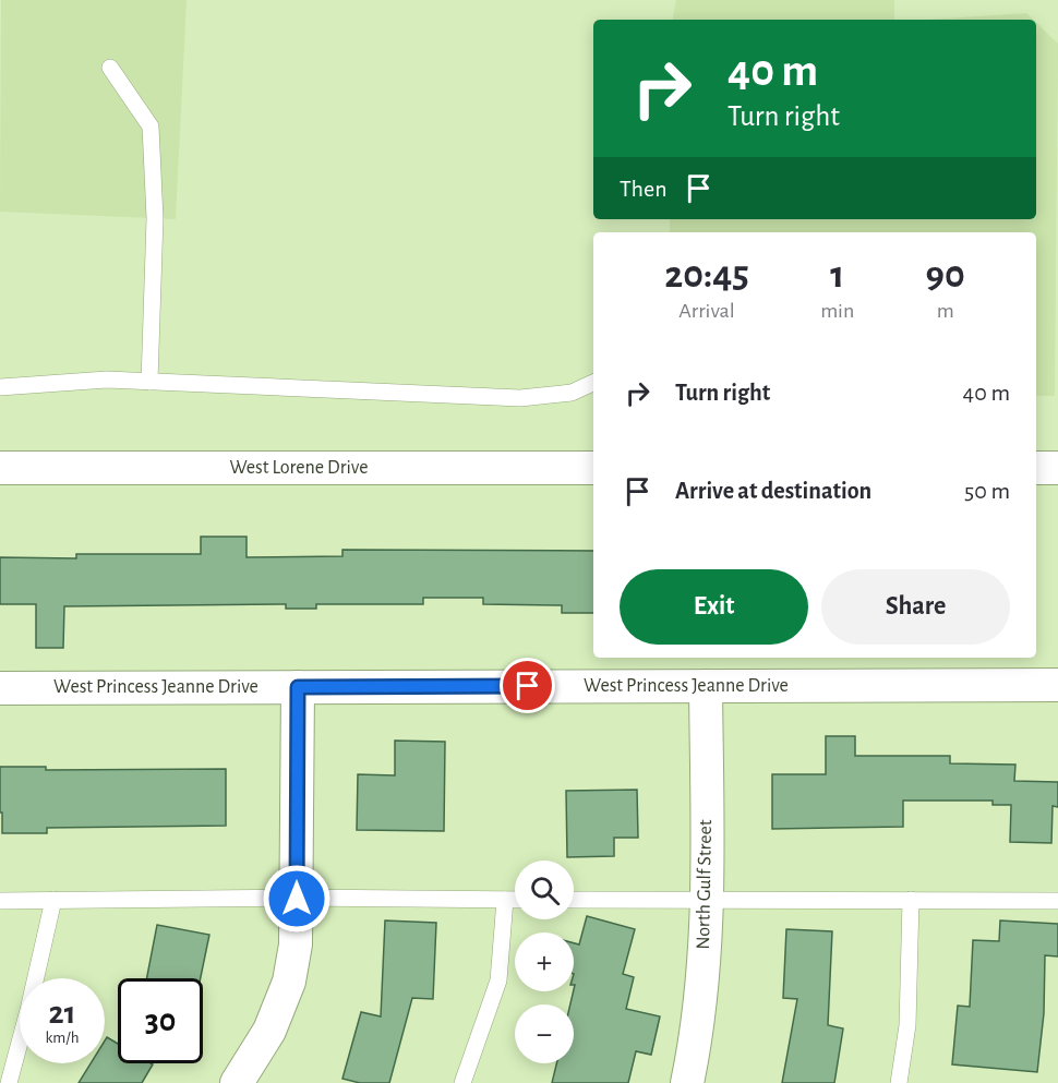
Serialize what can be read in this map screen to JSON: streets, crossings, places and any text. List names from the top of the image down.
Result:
{
  "streets": {
    "street": ["West Lorene Drive", "West Princess Jeanne Drive", "North Gulf Street"]
  },
  "crossings": [
    ["West Princess Jeanne Drive", "North Gulf Street"]
  ],
  "page": {
    "turn": ["40 m", "Turn right"],
    "then": "Then",
    "eta": [
      "20:45",
      "Arrival",
      "1",
      "min",
      "90",
      "m"
    ],
    "list": [
      {
        "name": "Turn right",
        "value": "40 m"
      },
      {
        "name": "Arrive at destination",
        "value": "50 m"
      }
    ],
    "buttons": ["Exit", "Share"],
    "map_buttons": ["+", "−"],
    "speed": "21 km/h",
    "limit": "30"
  }
}
